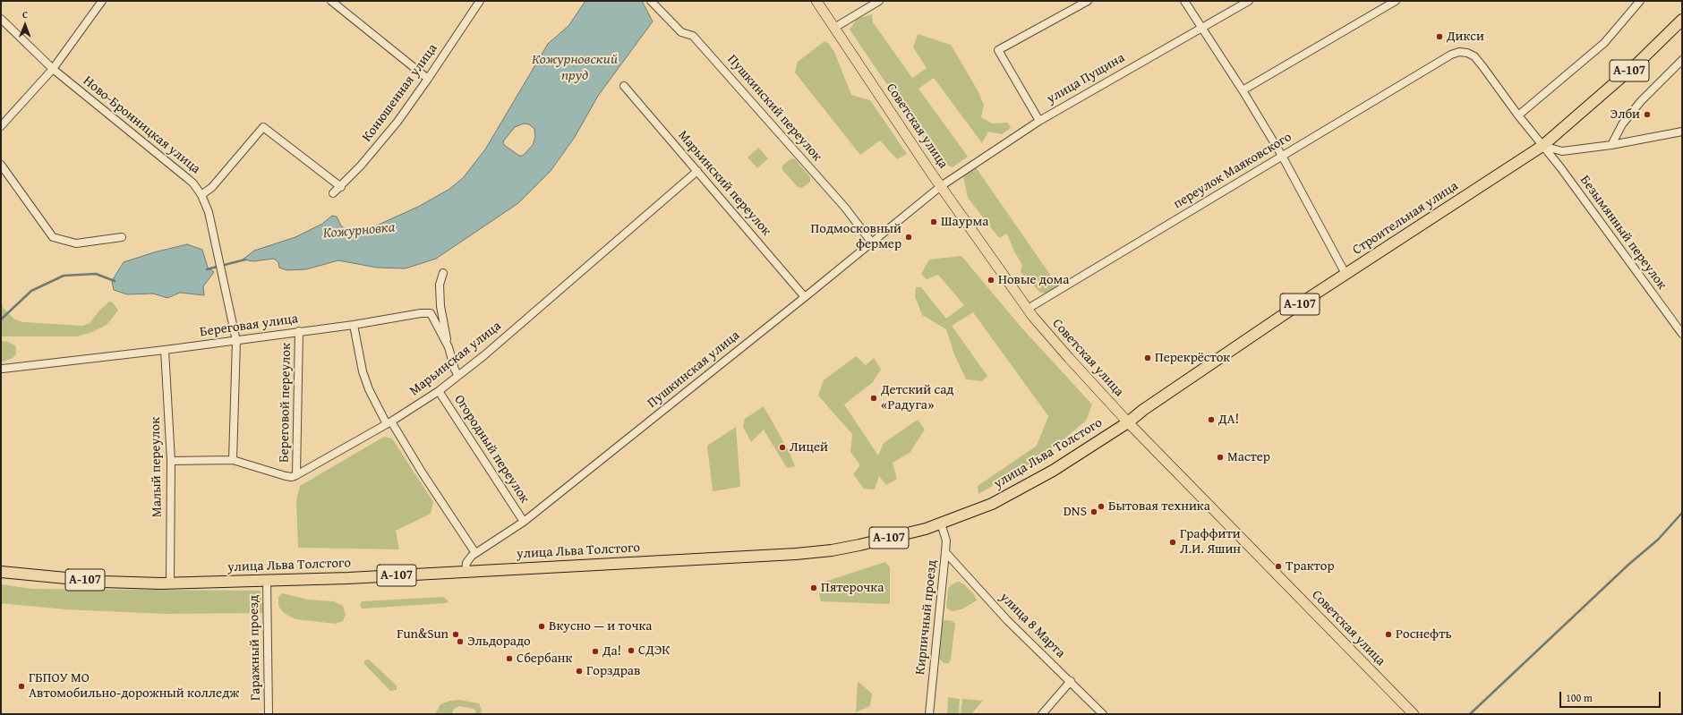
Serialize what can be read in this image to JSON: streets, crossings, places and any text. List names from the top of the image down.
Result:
{
  "streets": {
    "highway": ["А-107", "Строительная улица", "улица Льва Толстого"],
    "main road": ["Советская улица"],
    "street": [
      "улица Пущина",
      "Конюшенная улица",
      "Пушкинский переулок",
      "Ново-Бронницкая улица",
      "переулок Маяковского",
      "Марьинский переулок",
      "Безымянный переулок",
      "Береговая улица",
      "Марьинская улица",
      "Пушкинская улица",
      "Береговой переулок",
      "Огородный переулок",
      "Малый переулок",
      "Кирпичный проезд",
      "улица 8 Марта",
      "Гаражный проезд"
    ]
  },
  "crossings": [
    ["улица Пущина", "Советская улица"],
    ["улица Пущина", "Пушкинская улица"],
    ["Пушкинский переулок", "Пушкинская улица"],
    ["Ново-Бронницкая улица", "Береговая улица"],
    ["Советская улица", "переулок Маяковского"],
    ["Советская улица", "Строительная улица"],
    ["Советская улица", "Пушкинская улица"],
    ["Советская улица", "улица Льва Толстого"],
    ["переулок Маяковского", "Безымянный переулок"],
    ["Марьинский переулок", "Марьинская улица"],
    ["Марьинский переулок", "Пушкинская улица"],
    ["Строительная улица", "Безымянный переулок"],
    ["Строительная улица", "улица Льва Толстого"],
    ["Береговая улица", "Марьинская улица"],
    ["Береговая улица", "Береговой переулок"],
    ["Береговая улица", "Малый переулок"],
    ["Марьинская улица", "Береговой переулок"],
    ["Марьинская улица", "Огородный переулок"],
    ["Пушкинская улица", "Огородный переулок"],
    ["Пушкинская улица", "улица Льва Толстого"],
    ["улица Льва Толстого", "Малый переулок"],
    ["улица Льва Толстого", "Кирпичный проезд"],
    ["улица Льва Толстого", "Гаражный проезд"],
    ["Кирпичный проезд", "улица 8 Марта"]
  ],
  "water": ["Кожурновский пруд", "Кожурновка"],
  "places": [
    "Дикси",
    "Элби",
    "Шаурма",
    "Подмосковный фермер",
    "Новые дома",
    "Перекрёсток",
    "Детский сад «Радуга»",
    "ДА!",
    "Лицей",
    "Мастер",
    "Бытовая техника",
    "DNS",
    "Граффити Л.И. Яшин",
    "Трактор",
    "Пятерочка",
    "Вкусно — и точка",
    "Fun&Sun",
    "Роснефть",
    "Эльдорадо",
    "СДЭК",
    "Да!",
    "Сбербанк",
    "Горздрав",
    "ГБПОУ МО Автомобильно-дорожный колледж"
  ],
  "scale_bar": "100 m",
  "north": "top"
}
